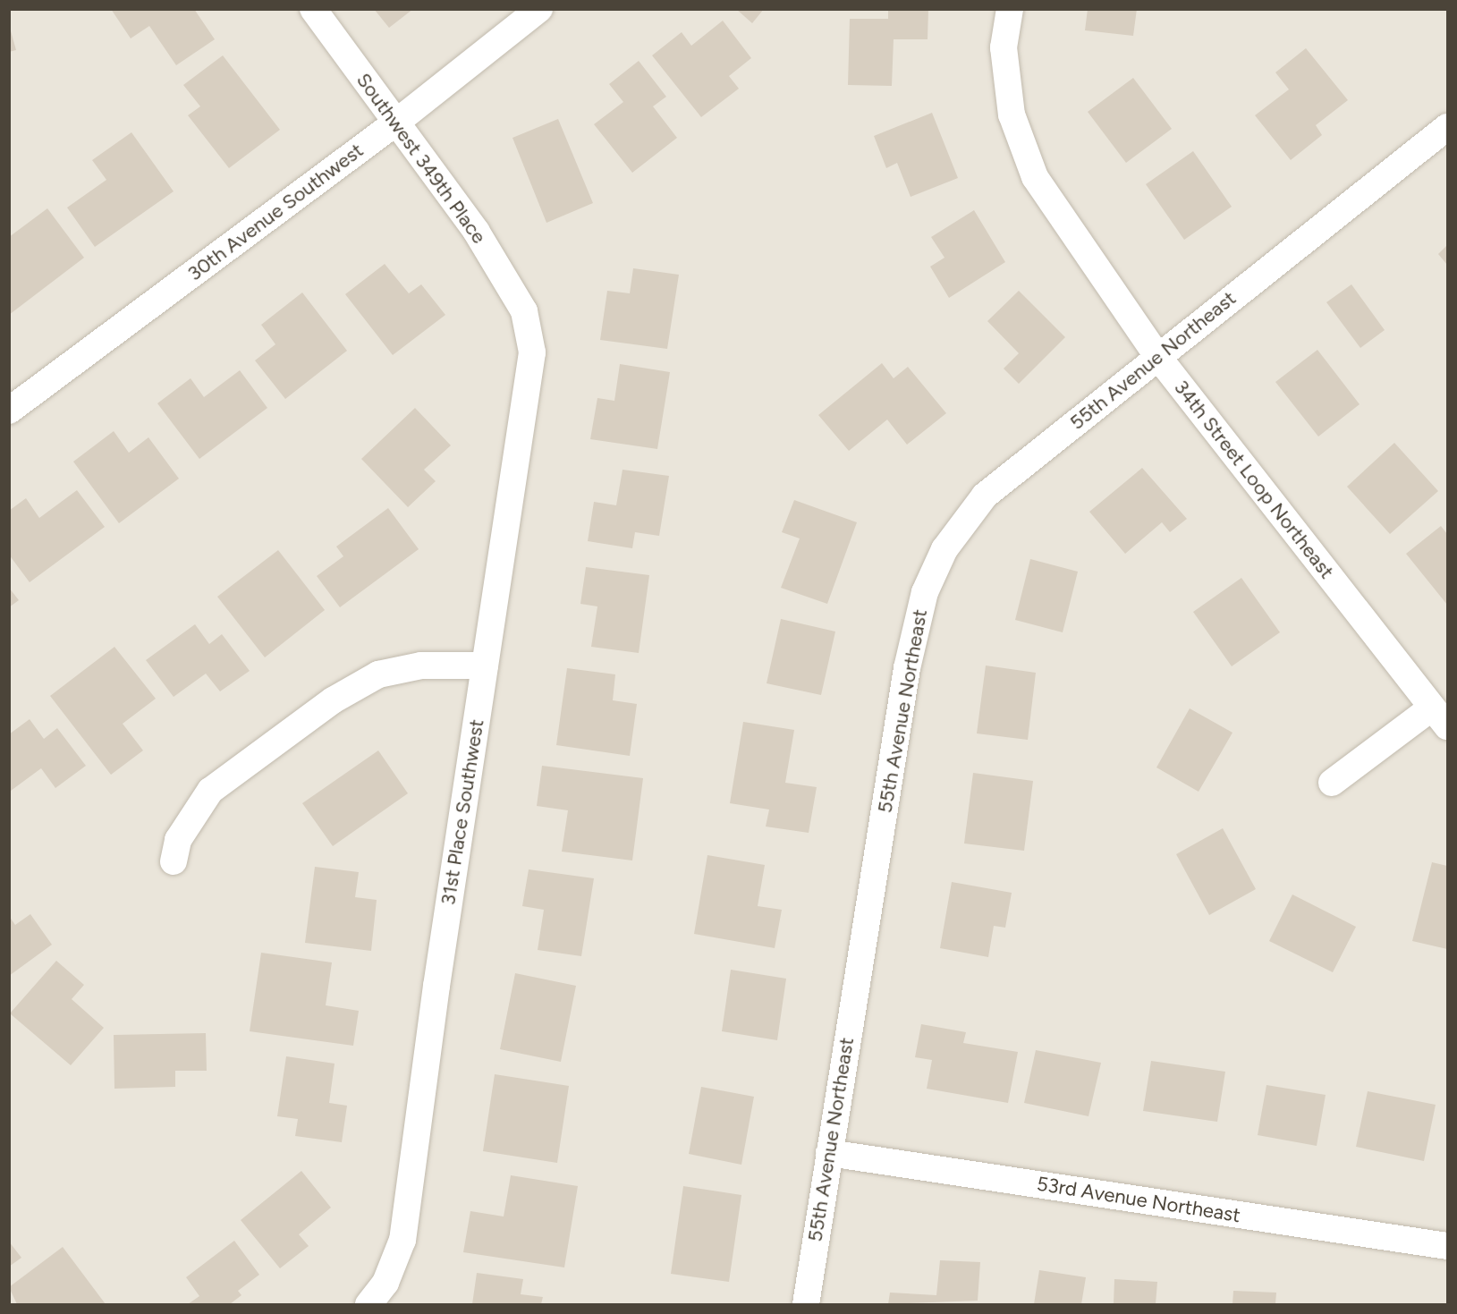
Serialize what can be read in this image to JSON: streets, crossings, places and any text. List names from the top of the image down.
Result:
{
  "streets": {
    "street": [
      "Southwest 349th Place",
      "30th Avenue Southwest",
      "55th Avenue Northeast",
      "34th Street Loop Northeast",
      "31st Place Southwest",
      "53rd Avenue Northeast"
    ]
  },
  "crossings": [
    ["Southwest 349th Place", "30th Avenue Southwest"],
    ["Southwest 349th Place", "31st Place Southwest"],
    ["55th Avenue Northeast", "34th Street Loop Northeast"],
    ["55th Avenue Northeast", "53rd Avenue Northeast"]
  ]
}
